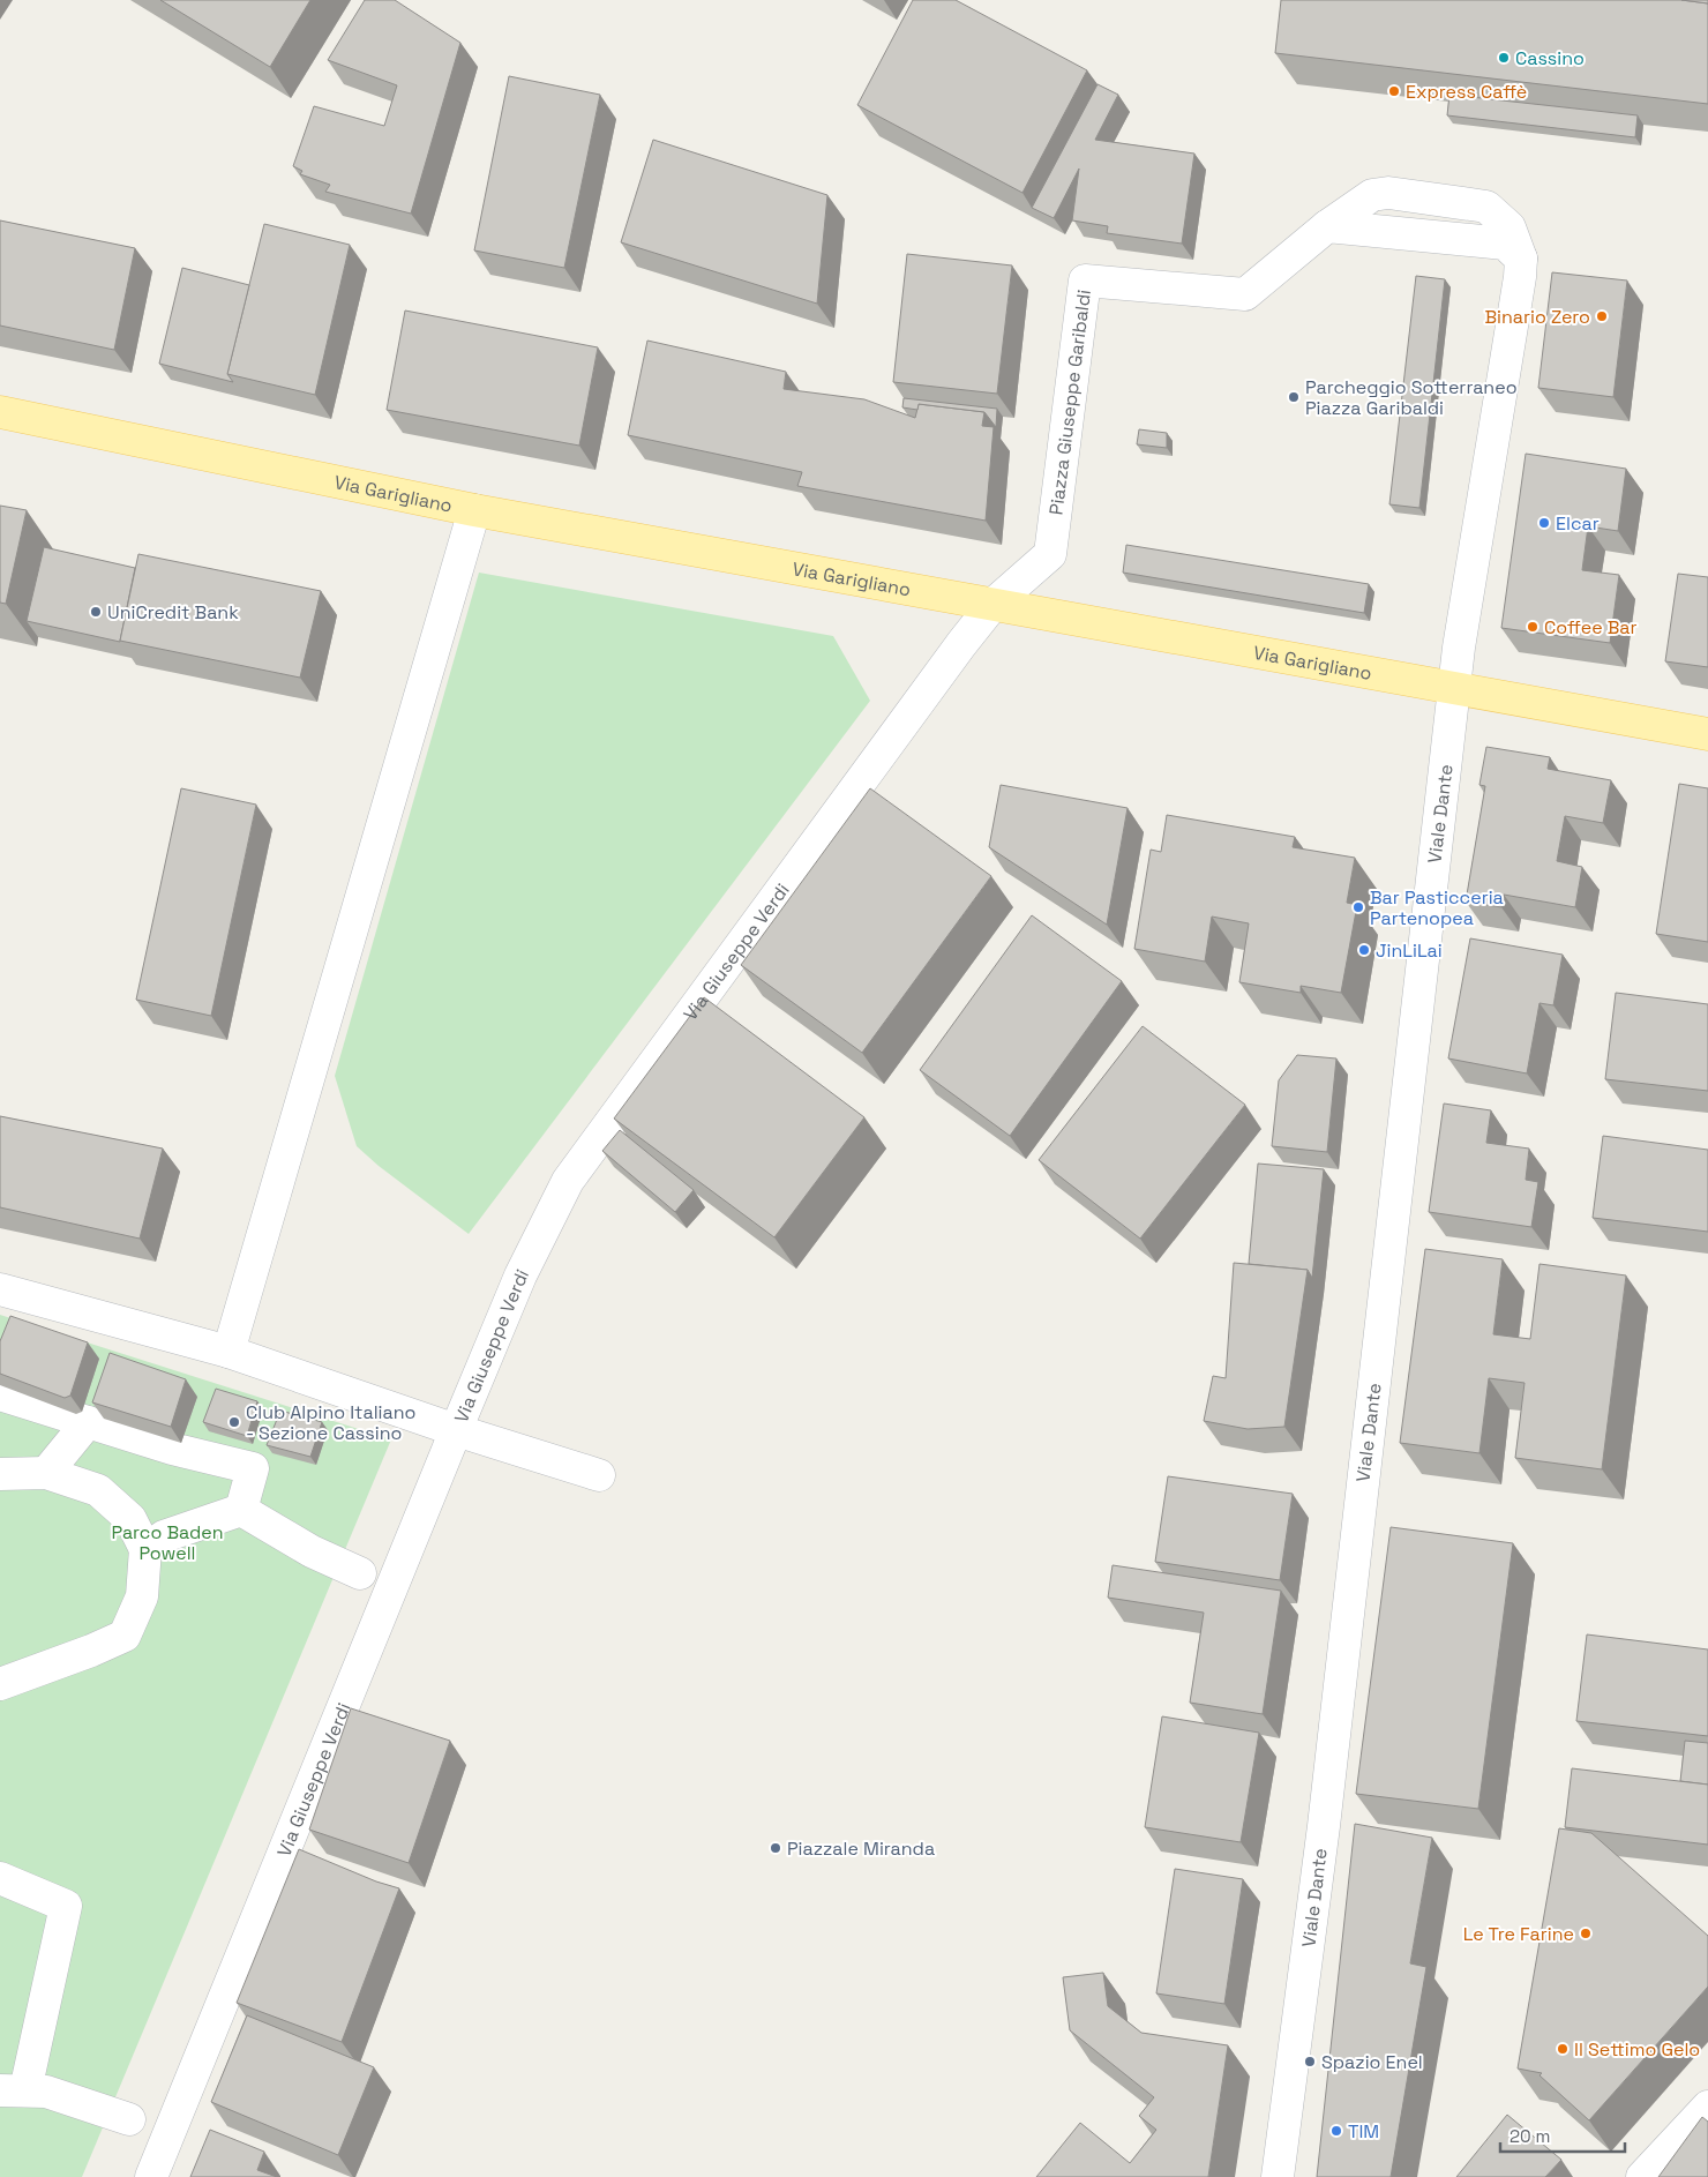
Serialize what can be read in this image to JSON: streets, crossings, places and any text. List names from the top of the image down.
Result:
{
  "streets": {
    "main road": ["Via Garigliano"],
    "street": ["Piazza Giuseppe Garibaldi", "Viale Dante", "Via Giuseppe Verdi"]
  },
  "crossings": [
    ["Piazza Giuseppe Garibaldi", "Via Garigliano"],
    ["Piazza Giuseppe Garibaldi", "Viale Dante"],
    ["Piazza Giuseppe Garibaldi", "Via Giuseppe Verdi"],
    ["Via Garigliano", "Viale Dante"],
    ["Via Garigliano", "Via Giuseppe Verdi"]
  ],
  "parks": ["Parco Baden Powell"],
  "places": [
    "Cassino",
    "Express Caffè",
    "Binario Zero",
    "Parcheggio Sotterraneo Piazza Garibaldi",
    "Elcar",
    "UniCredit Bank",
    "Coffee Bar",
    "Bar Pasticceria Partenopea",
    "JinLiLai",
    "Club Alpino Italiano - Sezione Cassino",
    "Piazzale Miranda",
    "Le Tre Farine",
    "Il Settimo Gelo",
    "Spazio Enel",
    "TIM"
  ],
  "scale_bar": "20 m"
}
